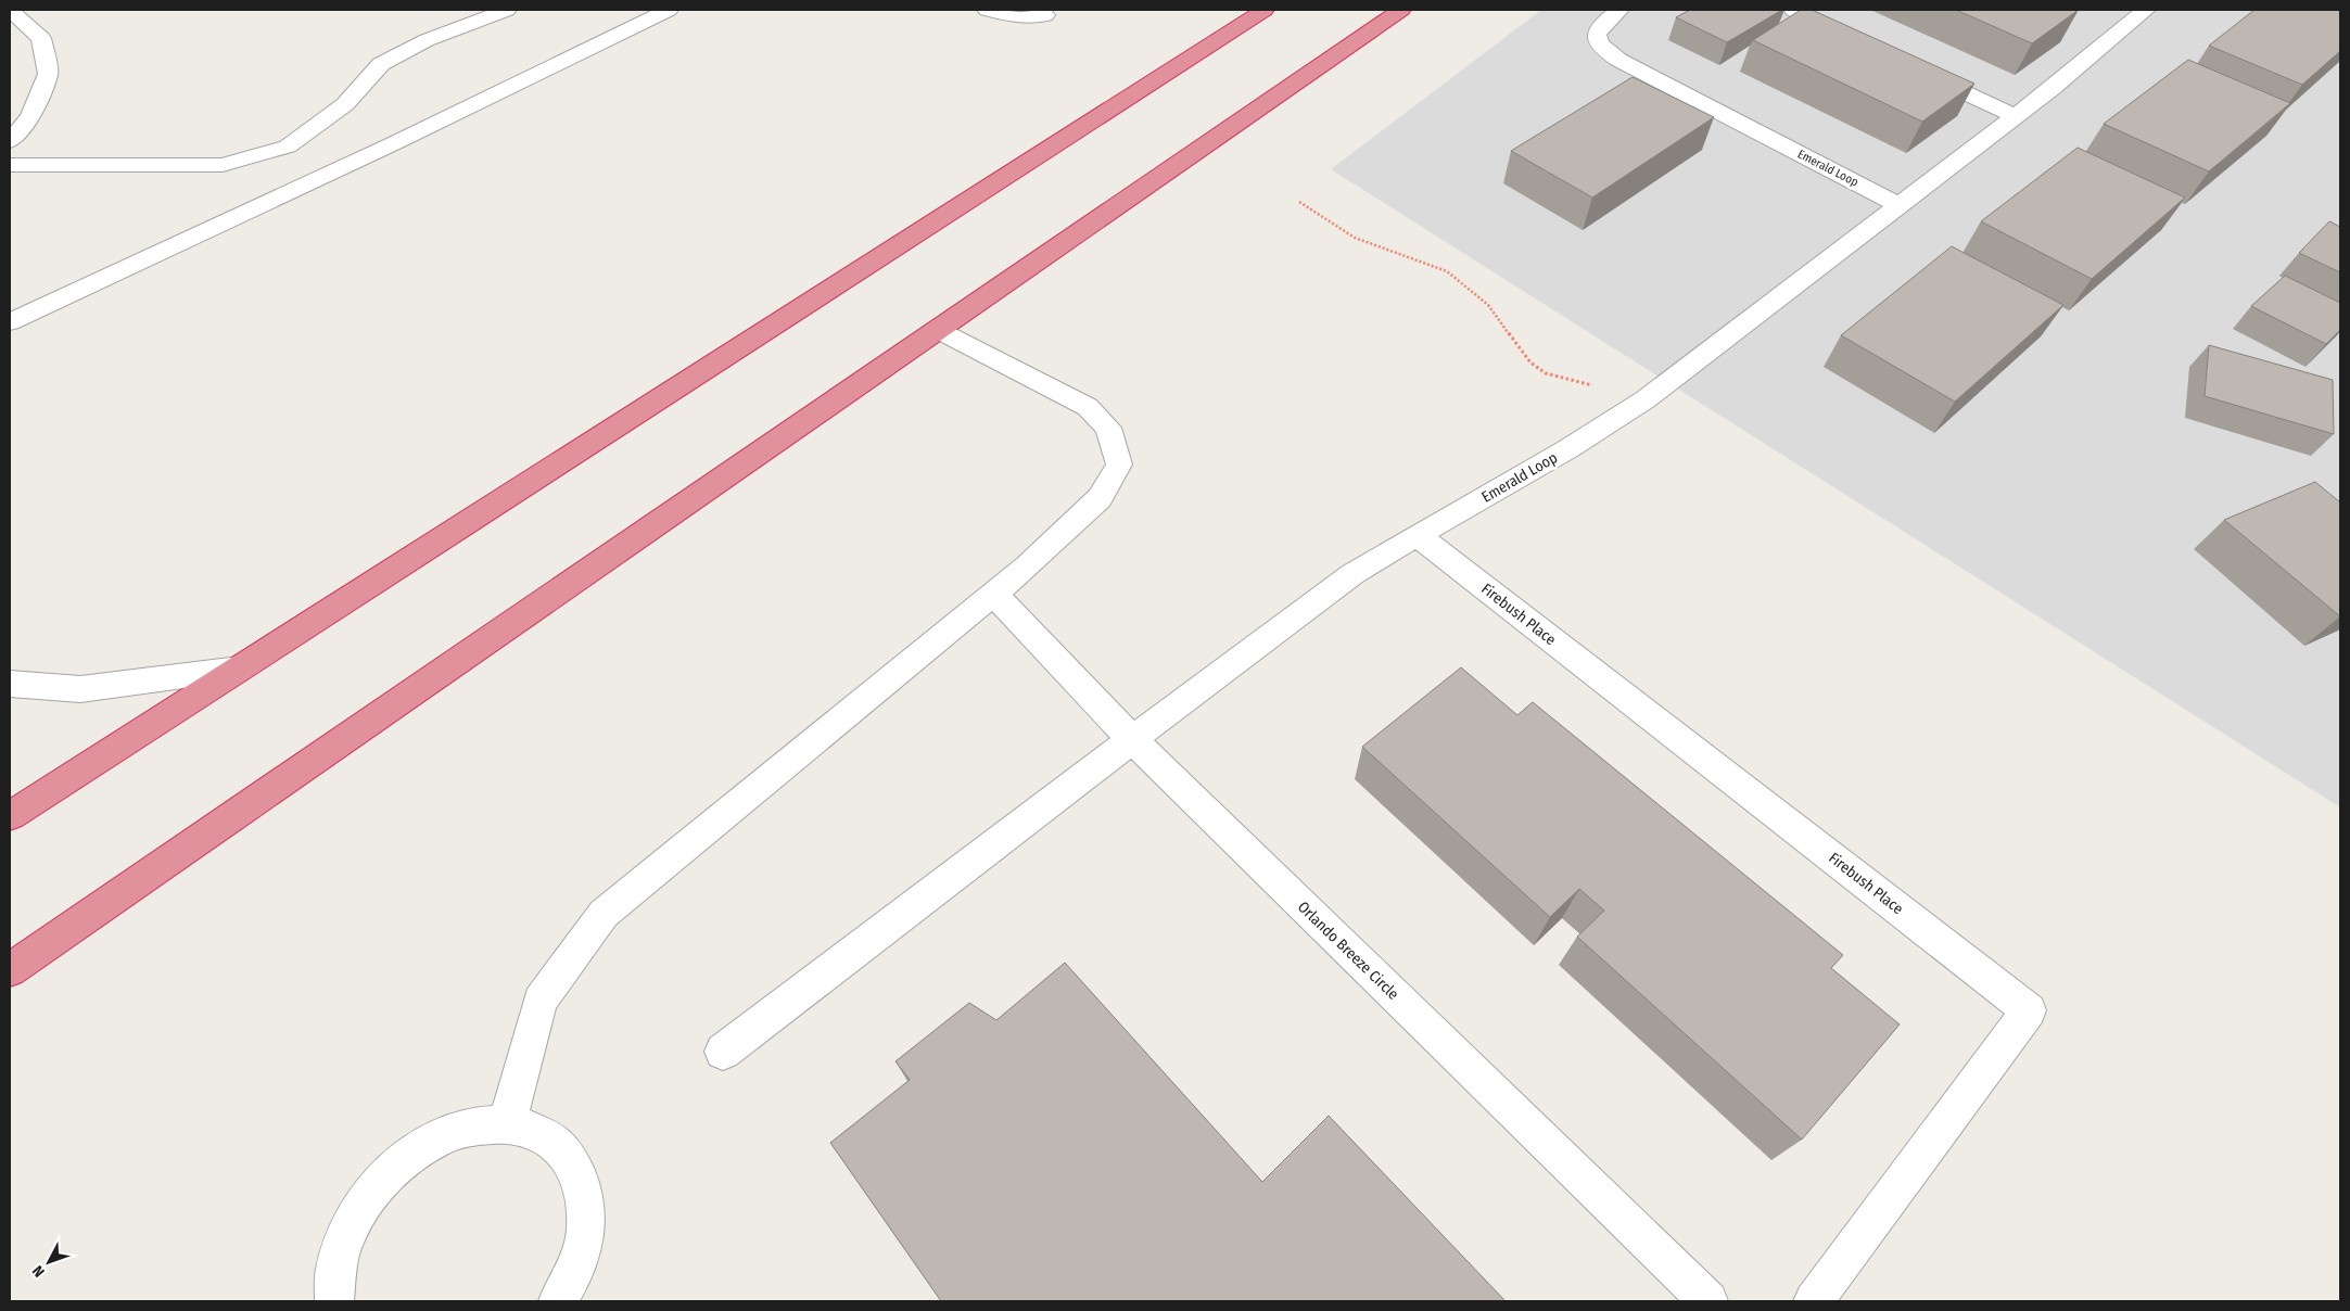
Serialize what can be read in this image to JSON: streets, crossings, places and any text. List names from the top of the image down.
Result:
{
  "streets": {
    "street": ["Emerald Loop", "Firebush Place", "Orlando Breeze Circle"]
  },
  "crossings": [
    ["Emerald Loop", "Firebush Place"],
    ["Emerald Loop", "Orlando Breeze Circle"]
  ],
  "north": "bottom left"
}
